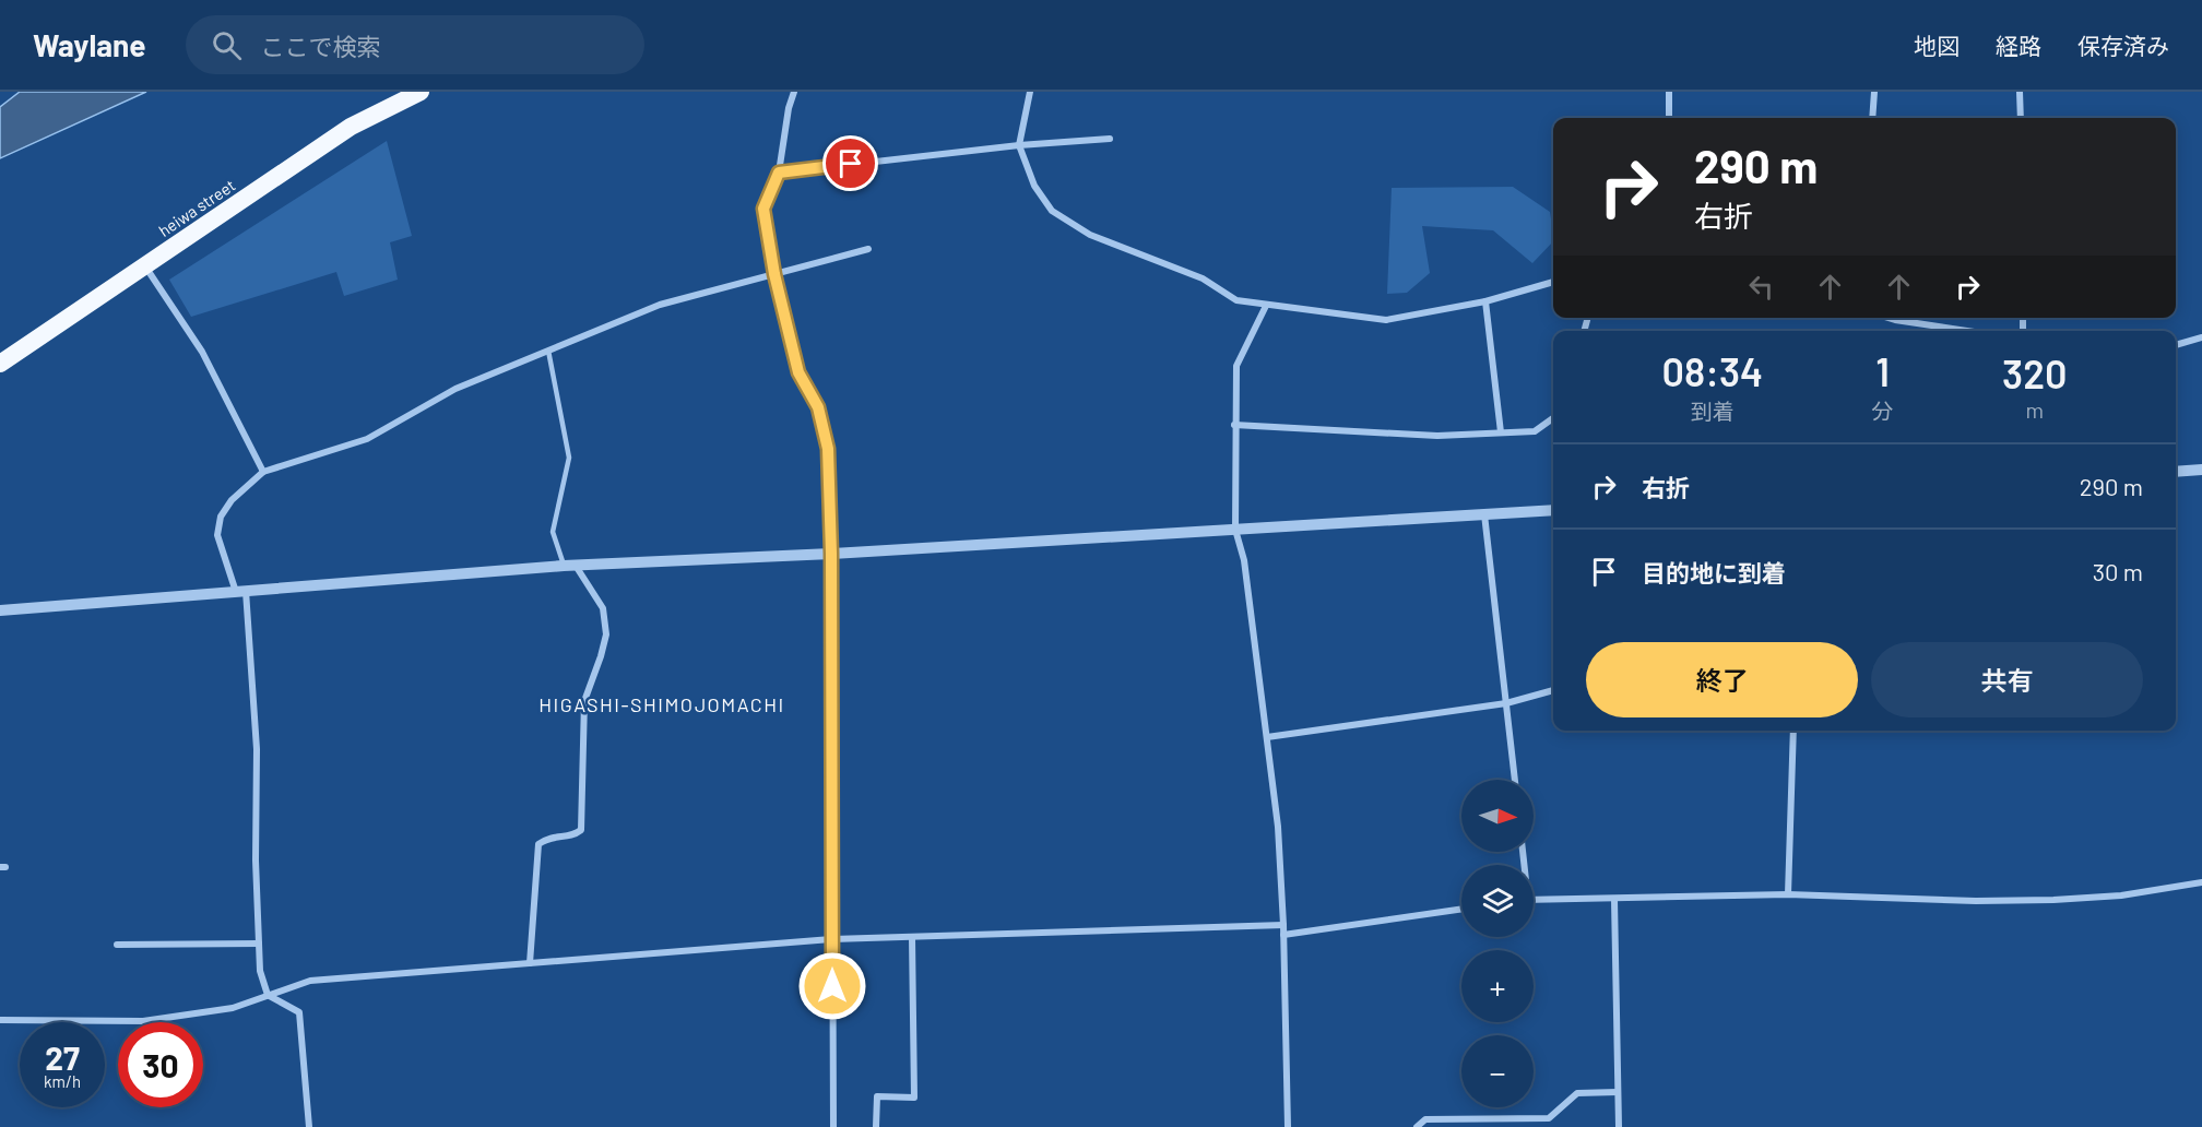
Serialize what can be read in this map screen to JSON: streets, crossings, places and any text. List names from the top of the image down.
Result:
{
  "streets": {
    "highway": ["heiwa street"]
  },
  "districts": ["HIGASHI-SHIMOJOMACHI"],
  "north": "right",
  "page": {
    "header": "Waylane",
    "search": "ここで検索",
    "nav": ["地図", "経路", "保存済み"],
    "turn": ["290 m", "右折"],
    "eta": [
      "08:34",
      "到着",
      "1",
      "分",
      "320",
      "m"
    ],
    "list": [
      {
        "name": "右折",
        "value": "290 m"
      },
      {
        "name": "目的地に到着",
        "value": "30 m"
      }
    ],
    "buttons": ["終了", "共有"],
    "map_buttons": ["+", "−"],
    "speed": "27 km/h",
    "limit": "30"
  }
}
